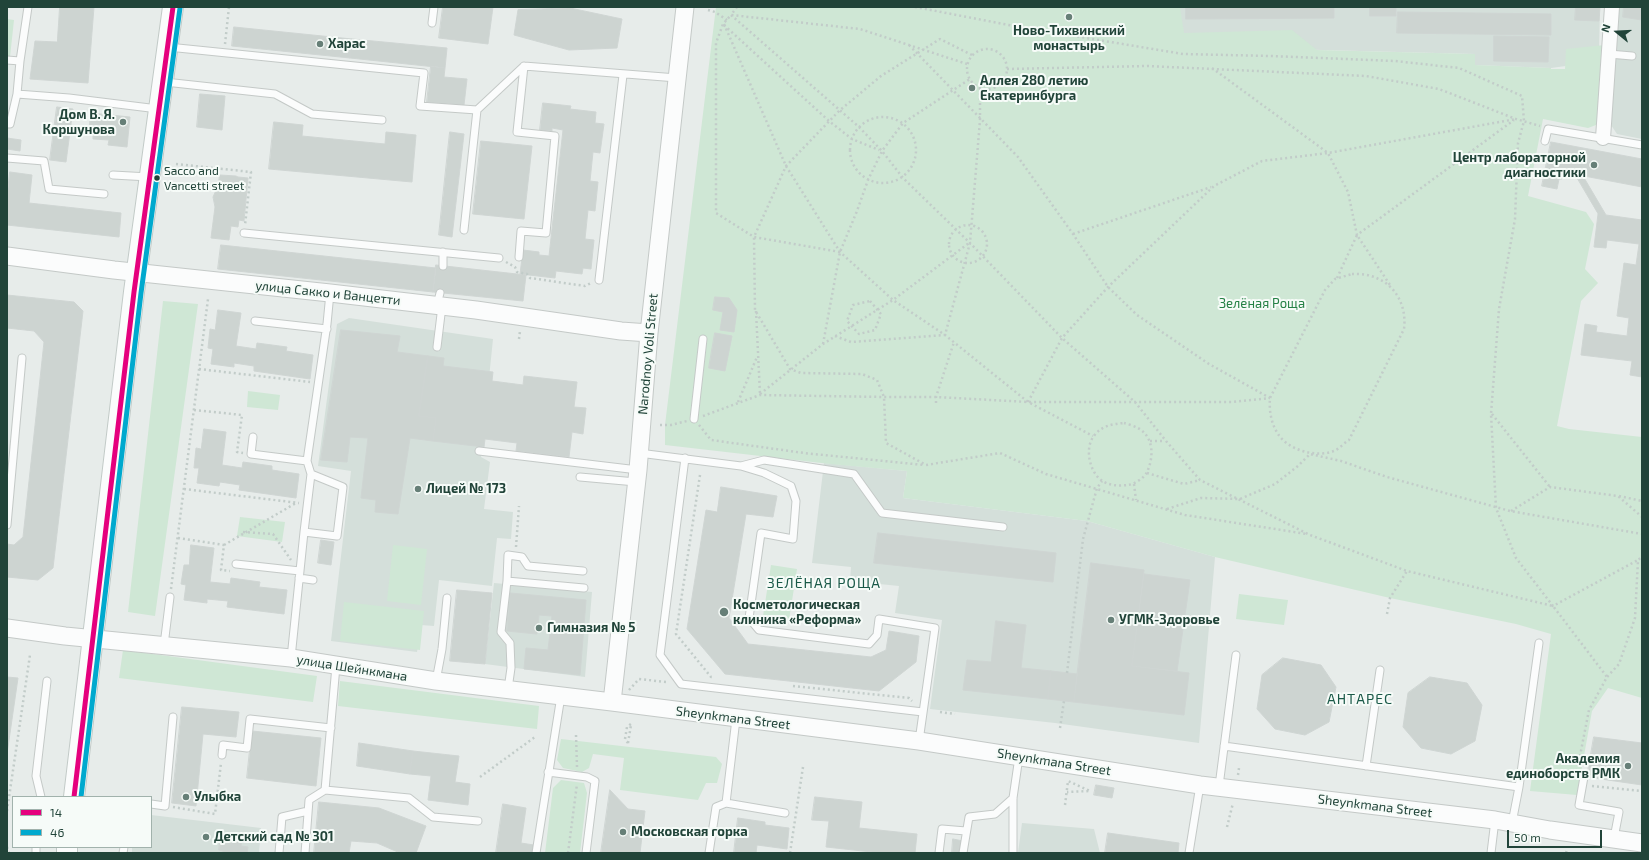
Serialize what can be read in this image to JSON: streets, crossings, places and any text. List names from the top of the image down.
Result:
{
  "streets": {
    "street": [
      "улица Сакко и Ванцетти",
      "Narodnoy Voli Street",
      "улица Шейнкмана",
      "Sheynkmana Street"
    ]
  },
  "crossings": [
    ["улица Сакко и Ванцетти", "Narodnoy Voli Street"],
    ["Narodnoy Voli Street", "улица Шейнкмана"],
    ["Narodnoy Voli Street", "Sheynkmana Street"],
    ["улица Шейнкмана", "Sheynkmana Street"]
  ],
  "districts": ["ЗЕЛЁНАЯ РОЩА", "АНТАРЕС"],
  "parks": ["Зелёная Роща"],
  "places": [
    "Ново-Тихвинский монастырь",
    "Харас",
    "Аллея 280 летию Екатеринбурга",
    "Дом В. Я. Коршунова",
    "Центр лабораторной диагностики",
    "Sacco and Vancetti street",
    "Лицей № 173",
    "Косметологическая клиника «Реформа»",
    "УГМК-Здоровье",
    "Гимназия № 5",
    "Академия единоборств РМК",
    "Улыбка",
    "Московская горка",
    "Детский сад № 301"
  ],
  "lines": ["transit line 14", "transit line 46"],
  "legend": ["14", "46"],
  "scale_bar": "50 m",
  "north": "left"
}
